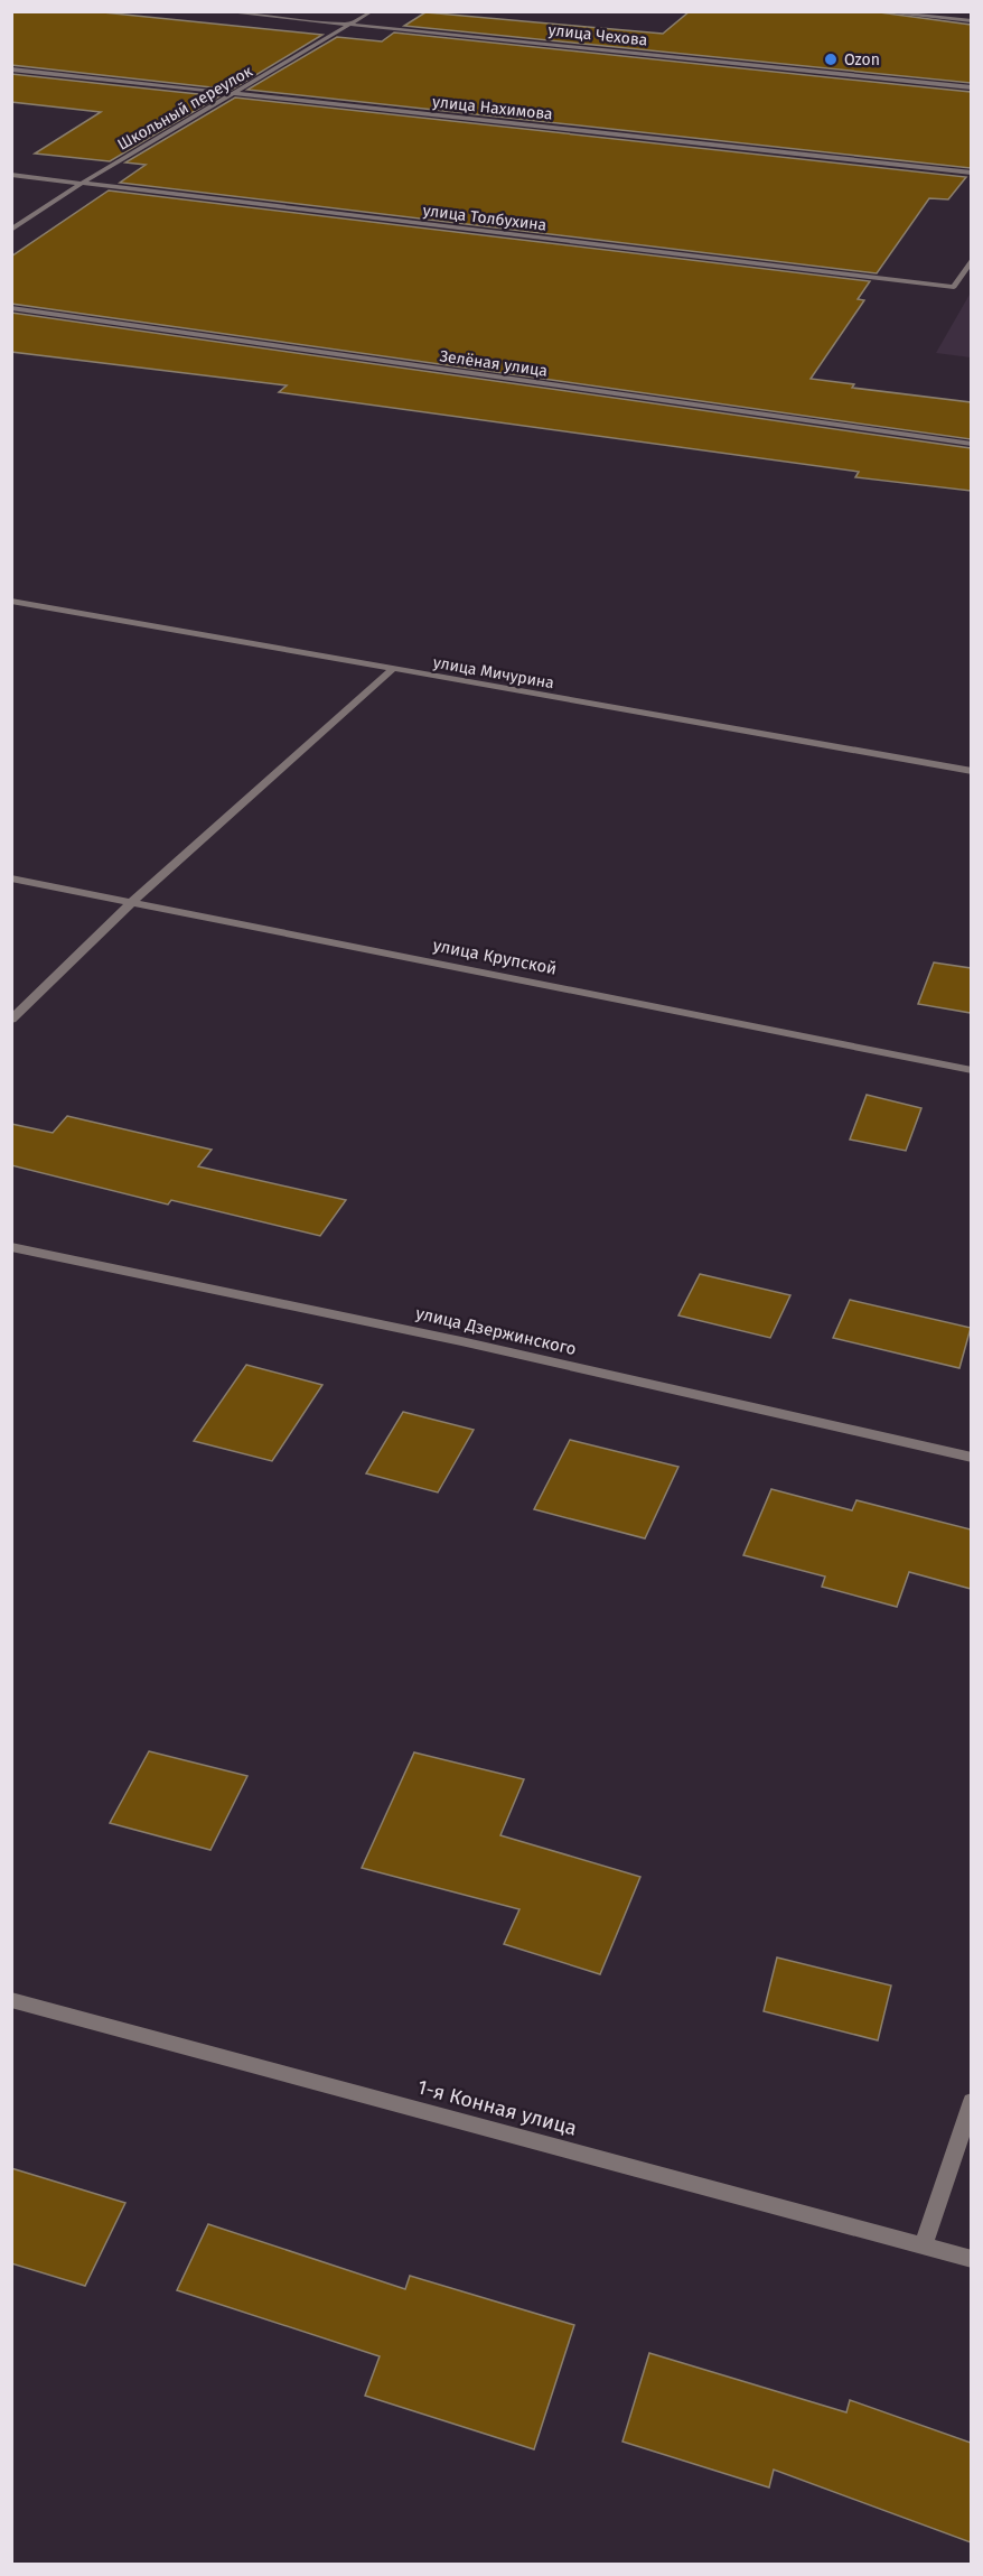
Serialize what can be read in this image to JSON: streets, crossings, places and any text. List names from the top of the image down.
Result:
{
  "streets": {
    "street": [
      "улица Чехова",
      "Школьный переулок",
      "улица Нахимова",
      "улица Толбухина",
      "Зелёная улица",
      "улица Мичурина",
      "улица Крупской",
      "улица Дзержинского",
      "1-я Конная улица"
    ]
  },
  "crossings": [
    ["улица Чехова", "Школьный переулок"],
    ["Школьный переулок", "улица Нахимова"],
    ["Школьный переулок", "улица Толбухина"]
  ],
  "places": ["Ozon"]
}
